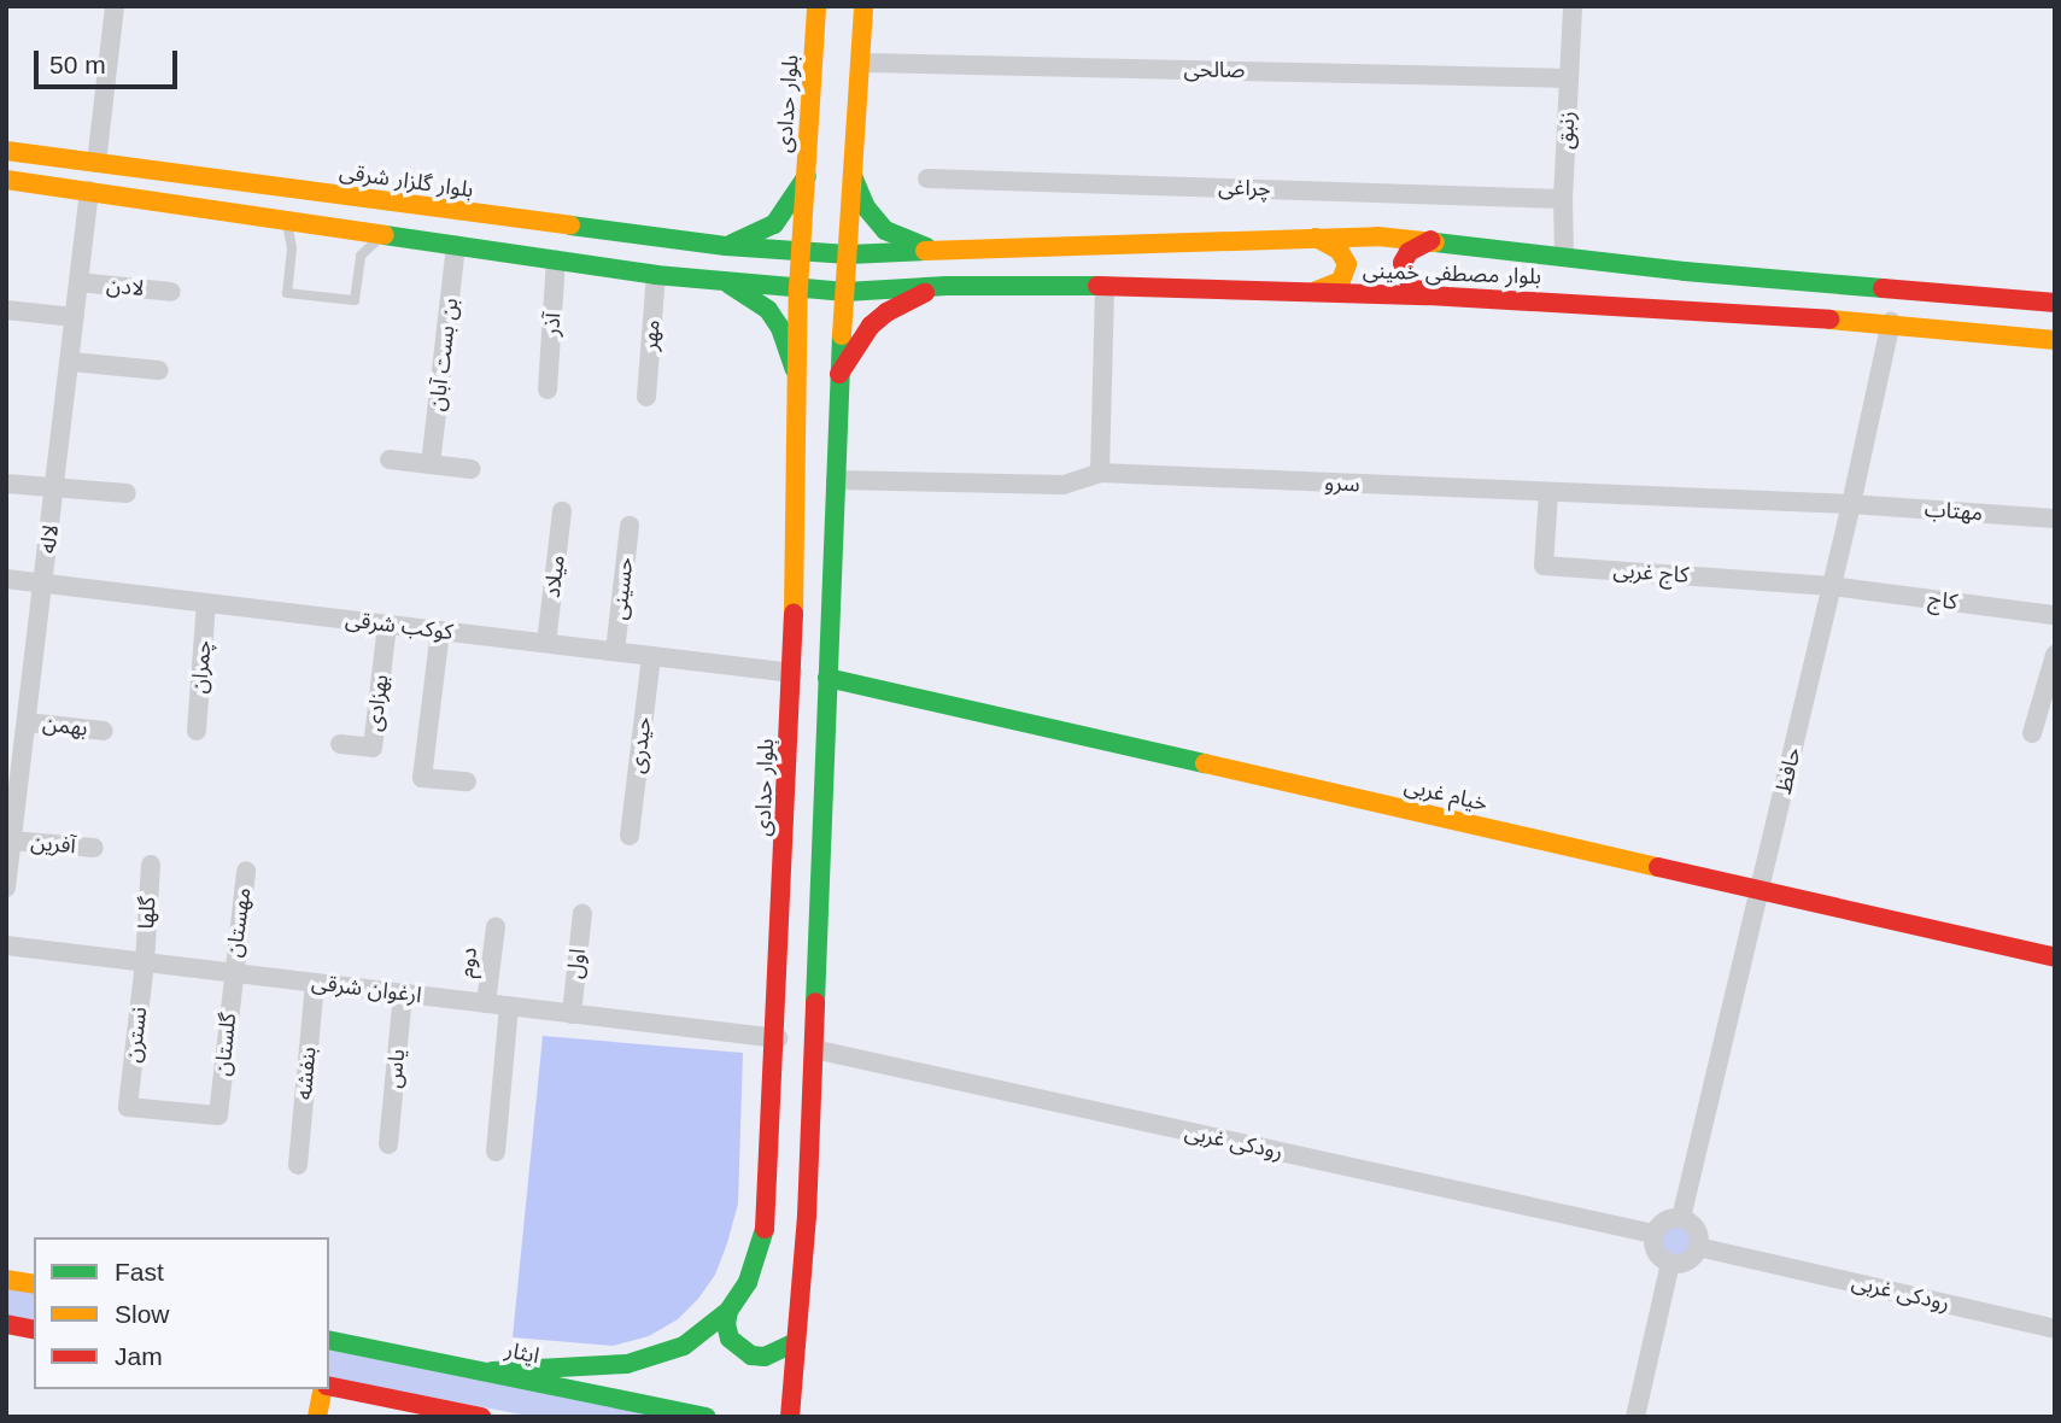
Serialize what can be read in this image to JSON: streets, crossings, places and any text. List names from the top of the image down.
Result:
{
  "streets": {
    "main road": [
      "بلوار حدادی",
      "بلوار گلزار شرقی",
      "بلوار مصطفی خمینی",
      "خیام غربی",
      "ایثار"
    ],
    "street": [
      "صالحی",
      "زنبق",
      "چراغی",
      "لادن",
      "آذر",
      "مهر",
      "بن بست آبان",
      "سرو",
      "مهتاب",
      "لاله",
      "کاج غربی",
      "میلاد",
      "حسینی",
      "کاج",
      "کوکب شرقی",
      "چمران",
      "بهزادی",
      "بهمن",
      "حیدری",
      "حافظ",
      "آفرین",
      "گلها",
      "مهستان",
      "دوم",
      "اول",
      "ارغوان شرقی",
      "نسترن",
      "گلستان",
      "یاس",
      "بنفشه",
      "رودکی غربی"
    ]
  },
  "crossings": [
    ["صالحی", "زنبق"],
    ["بلوار حدادی", "بلوار گلزار شرقی"],
    ["بلوار حدادی", "بلوار مصطفی خمینی"],
    ["بلوار حدادی", "کوکب شرقی"],
    ["بلوار حدادی", "ارغوان شرقی"],
    ["بلوار حدادی", "ایثار"],
    ["زنبق", "چراغی"],
    ["زنبق", "بلوار مصطفی خمینی"],
    ["بلوار گلزار شرقی", "بلوار مصطفی خمینی"],
    ["بلوار مصطفی خمینی", "حافظ"],
    ["لادن", "لاله"],
    ["سرو", "مهتاب"],
    ["سرو", "کاج غربی"],
    ["سرو", "حافظ"],
    ["مهتاب", "حافظ"],
    ["لاله", "کوکب شرقی"],
    ["لاله", "بهمن"],
    ["لاله", "آفرین"],
    ["کاج غربی", "کاج"],
    ["کاج غربی", "حافظ"],
    ["میلاد", "کوکب شرقی"],
    ["حسینی", "کوکب شرقی"],
    ["کاج", "حافظ"],
    ["کوکب شرقی", "چمران"],
    ["کوکب شرقی", "بهزادی"],
    ["کوکب شرقی", "حیدری"],
    ["حافظ", "خیام غربی"],
    ["حافظ", "رودکی غربی"],
    ["گلها", "ارغوان شرقی"],
    ["گلها", "نسترن"],
    ["مهستان", "ارغوان شرقی"],
    ["مهستان", "گلستان"],
    ["دوم", "ارغوان شرقی"],
    ["اول", "ارغوان شرقی"],
    ["ارغوان شرقی", "نسترن"],
    ["ارغوان شرقی", "گلستان"],
    ["ارغوان شرقی", "یاس"],
    ["ارغوان شرقی", "بنفشه"],
    ["نسترن", "گلستان"]
  ],
  "legend": ["Fast", "Slow", "Jam"],
  "scale_bar": "50 m"
}
